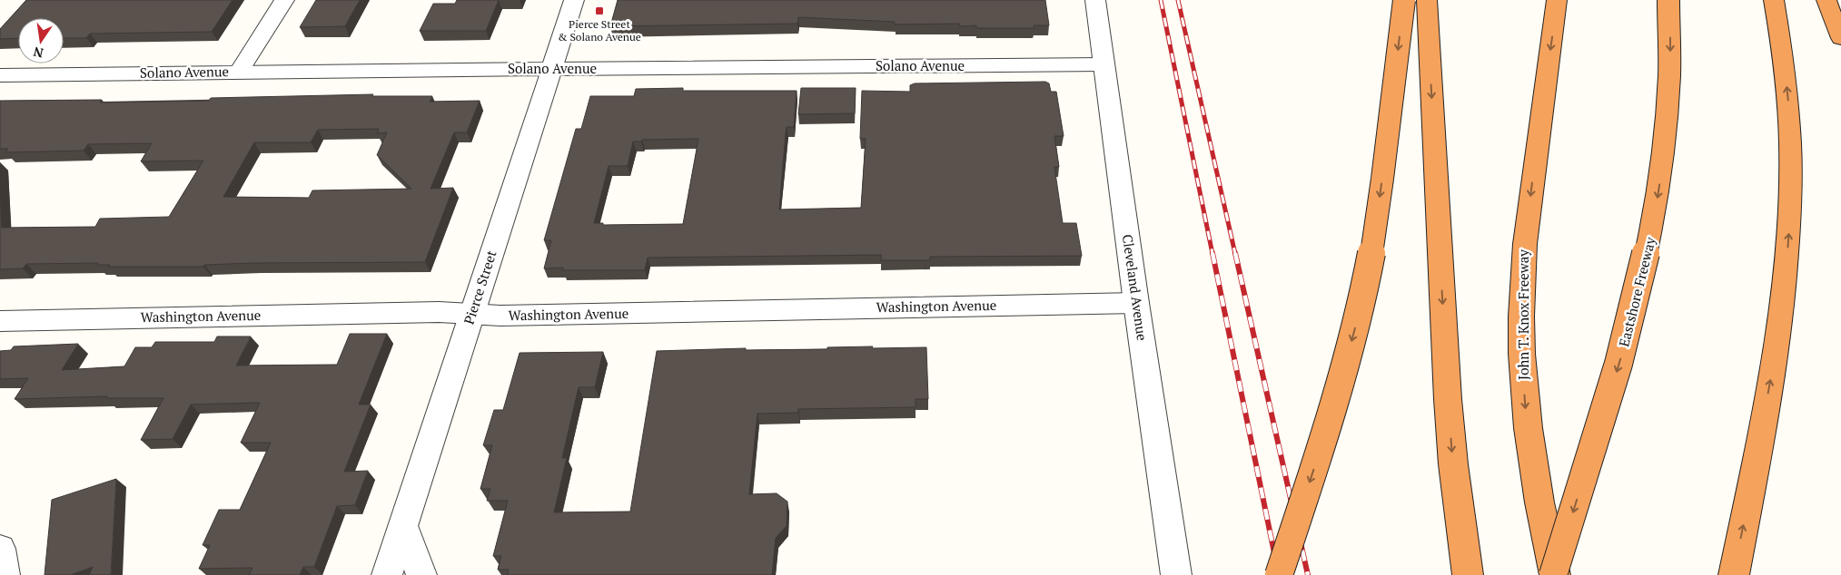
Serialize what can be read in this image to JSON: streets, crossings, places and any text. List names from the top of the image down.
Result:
{
  "streets": {
    "highway": ["Eastshore Freeway", "John T. Knox Freeway"],
    "street": [
      "Solano Avenue",
      "Pierce Street",
      "Cleveland Avenue",
      "Washington Avenue"
    ]
  },
  "crossings": [
    ["Solano Avenue", "Pierce Street"],
    ["Solano Avenue", "Cleveland Avenue"],
    ["Pierce Street", "Washington Avenue"],
    ["Cleveland Avenue", "Washington Avenue"],
    ["Eastshore Freeway", "John T. Knox Freeway"]
  ],
  "places": {
    "transit": ["Pierce Street & Solano Avenue"]
  },
  "north": "bottom"
}
